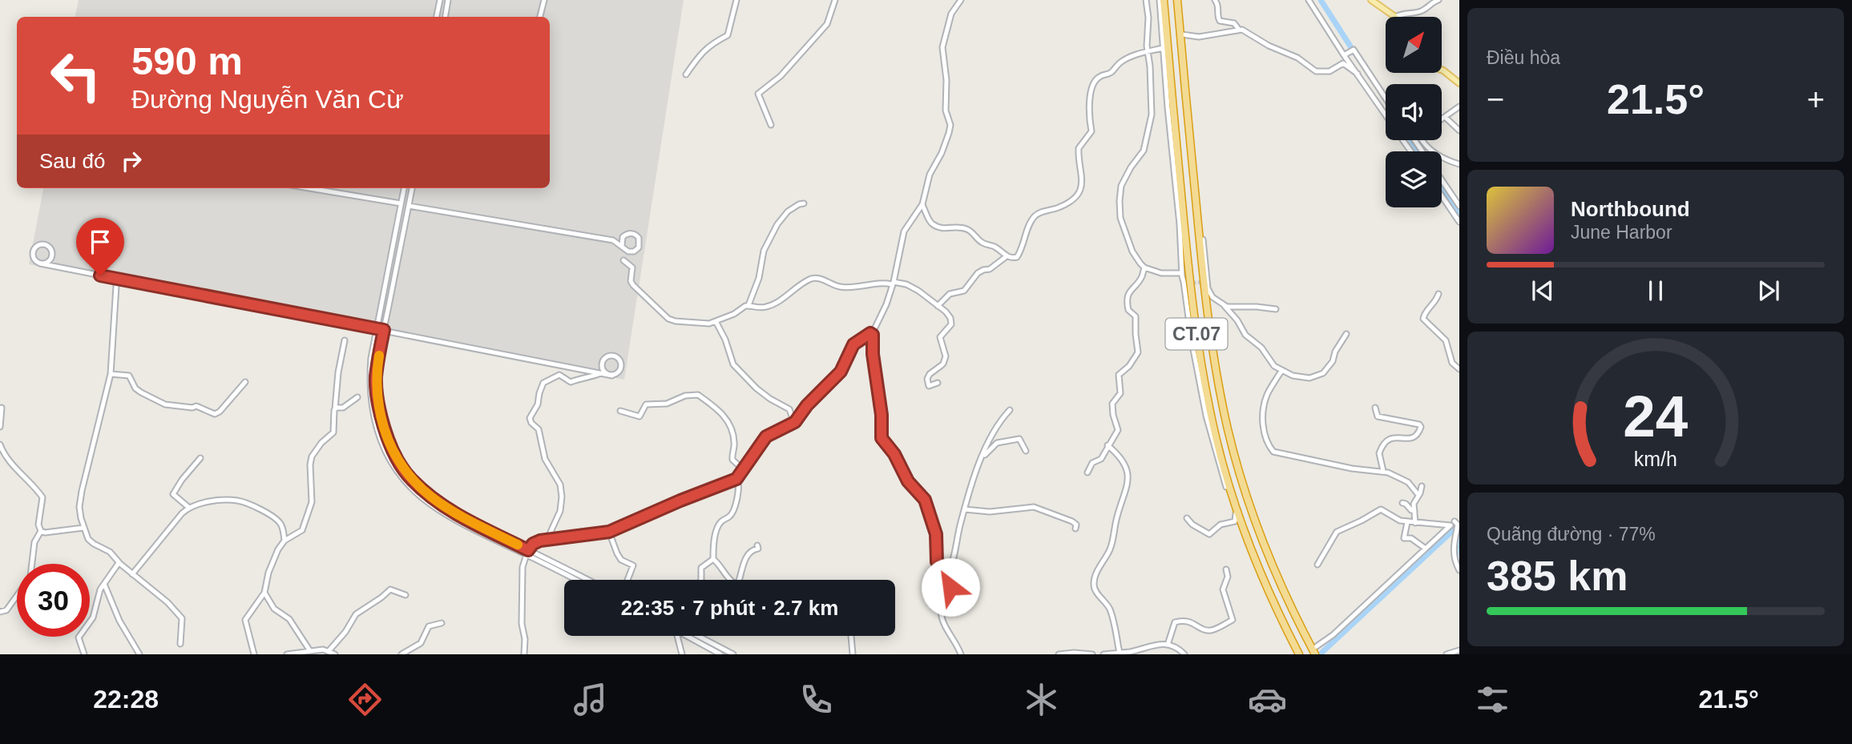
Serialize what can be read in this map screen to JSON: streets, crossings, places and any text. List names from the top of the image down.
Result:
{
  "streets": {
    "highway": ["CT.07"]
  },
  "north": "top right",
  "page": {
    "tile": [
      "Điều hòa",
      ["Quãng đường · 77%", "385 km"]
    ],
    "turn": ["590 m", "Đường Nguyễn Văn Cừ"],
    "heat": ["−", "21.5°", "+"],
    "then": "Sau đó",
    "song": ["Northbound", "June Harbor"],
    "limit": "30",
    "trip": "22:35 · 7 phút · 2.7 km",
    "tabs": ["22:28", "21.5°"],
    "gauge": ["24", "km/h"]
  }
}
